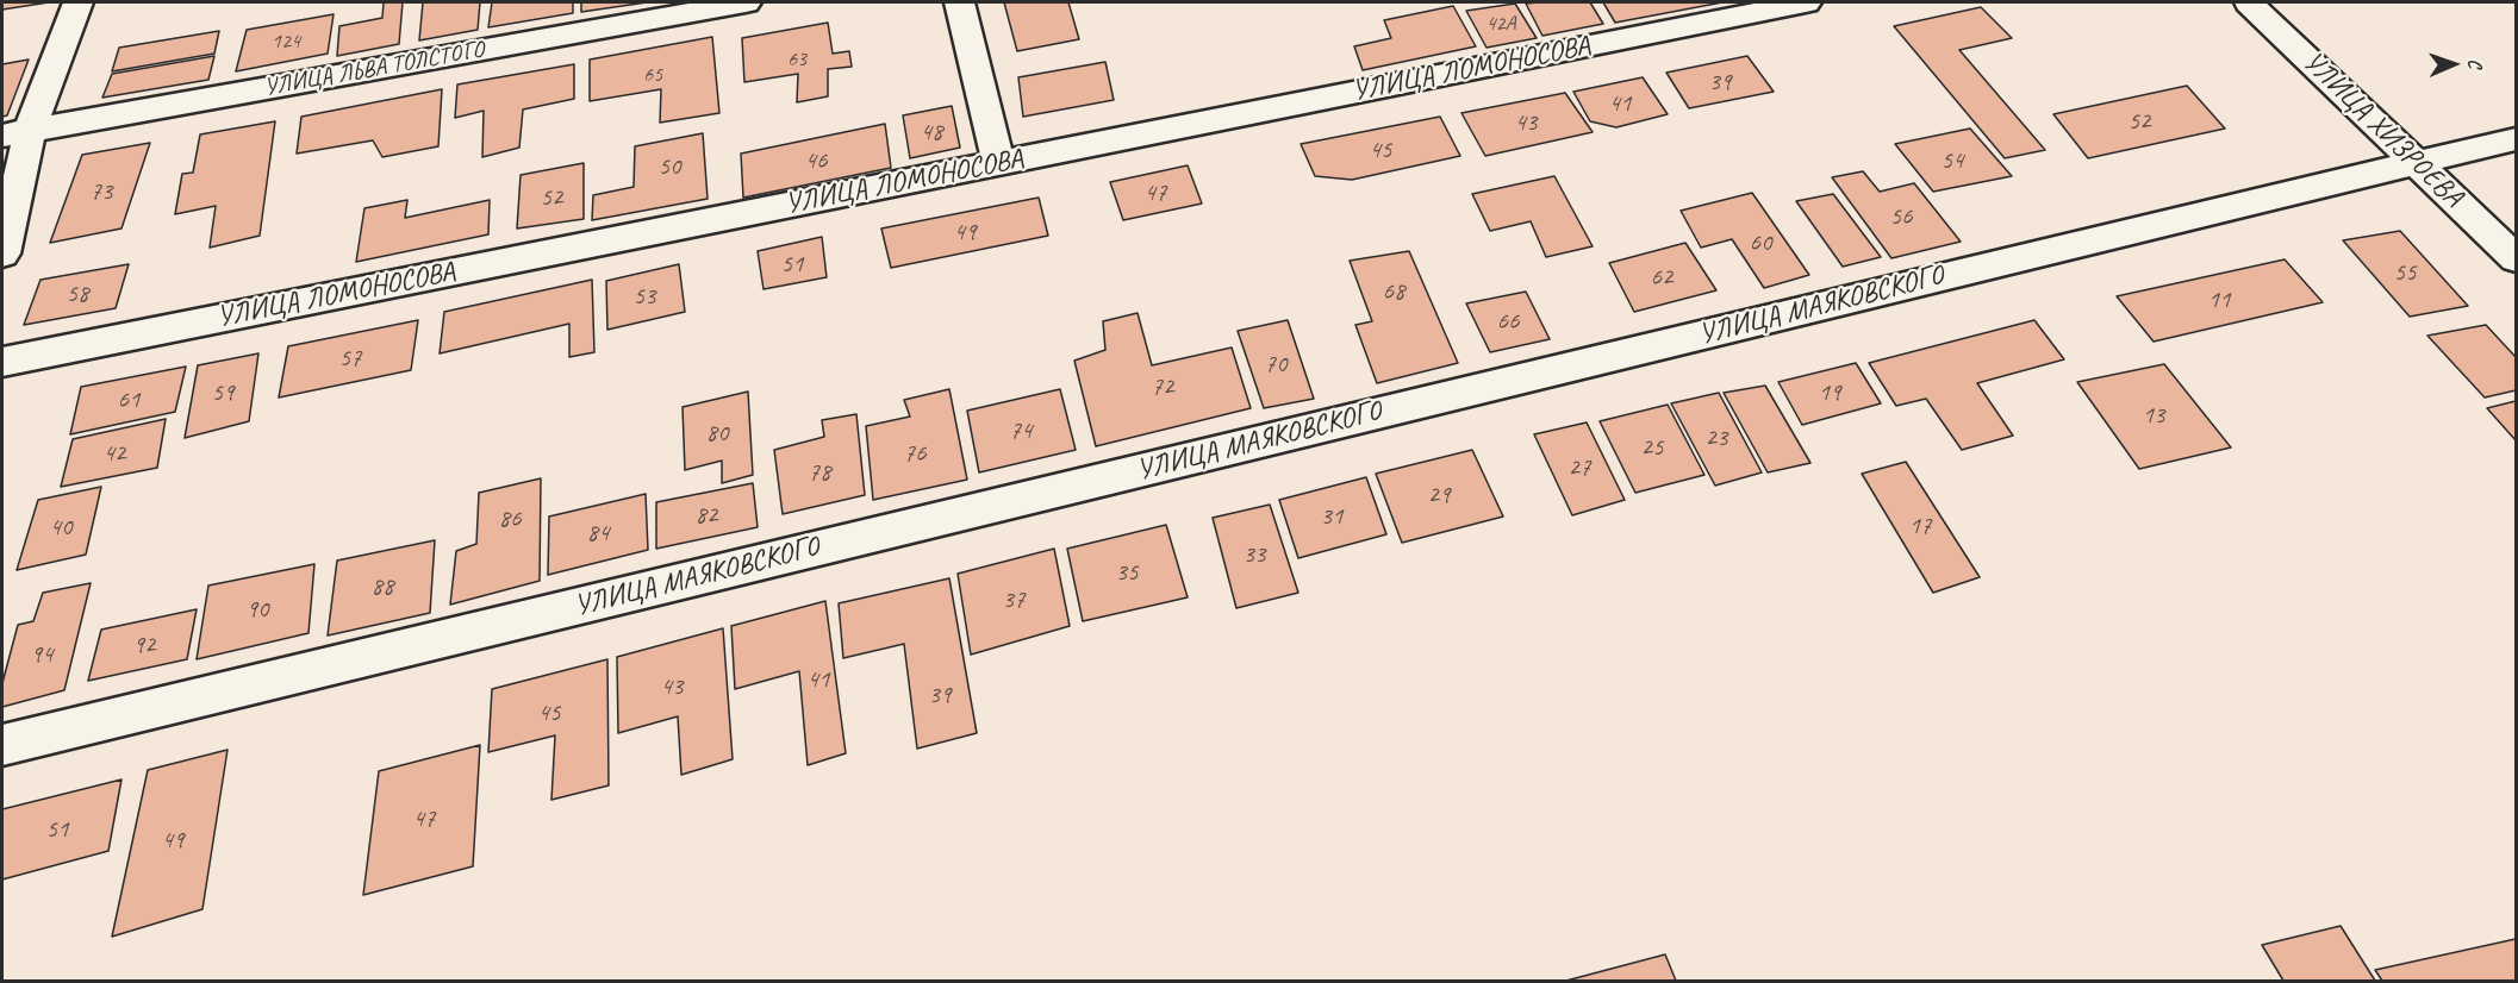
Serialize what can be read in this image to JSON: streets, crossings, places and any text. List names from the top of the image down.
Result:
{
  "streets": {
    "street": [
      "УЛИЦА ЛЬВА ТОЛСТОГО",
      "УЛИЦА ЛОМОНОСОВА",
      "УЛИЦА ХИЗРОЕВА",
      "УЛИЦА МАЯКОВСКОГО"
    ]
  },
  "crossings": [
    ["УЛИЦА ХИЗРОЕВА", "УЛИЦА МАЯКОВСКОГО"]
  ],
  "house_numbers": [
    "42А",
    "124",
    "63",
    "65",
    "39",
    "41",
    "52",
    "43",
    "48",
    "45",
    "46",
    "54",
    "50",
    "73",
    "47",
    "52",
    "56",
    "49",
    "60",
    "51",
    "55",
    "62",
    "68",
    "58",
    "53",
    "11",
    "66",
    "57",
    "70",
    "72",
    "59",
    "19",
    "61",
    "13",
    "74",
    "80",
    "23",
    "25",
    "42",
    "76",
    "27",
    "78",
    "29",
    "82",
    "31",
    "86",
    "17",
    "40",
    "84",
    "33",
    "35",
    "88",
    "37",
    "90",
    "92",
    "94",
    "41",
    "43",
    "39",
    "45",
    "47",
    "51",
    "49"
  ],
  "north": "right"
}
